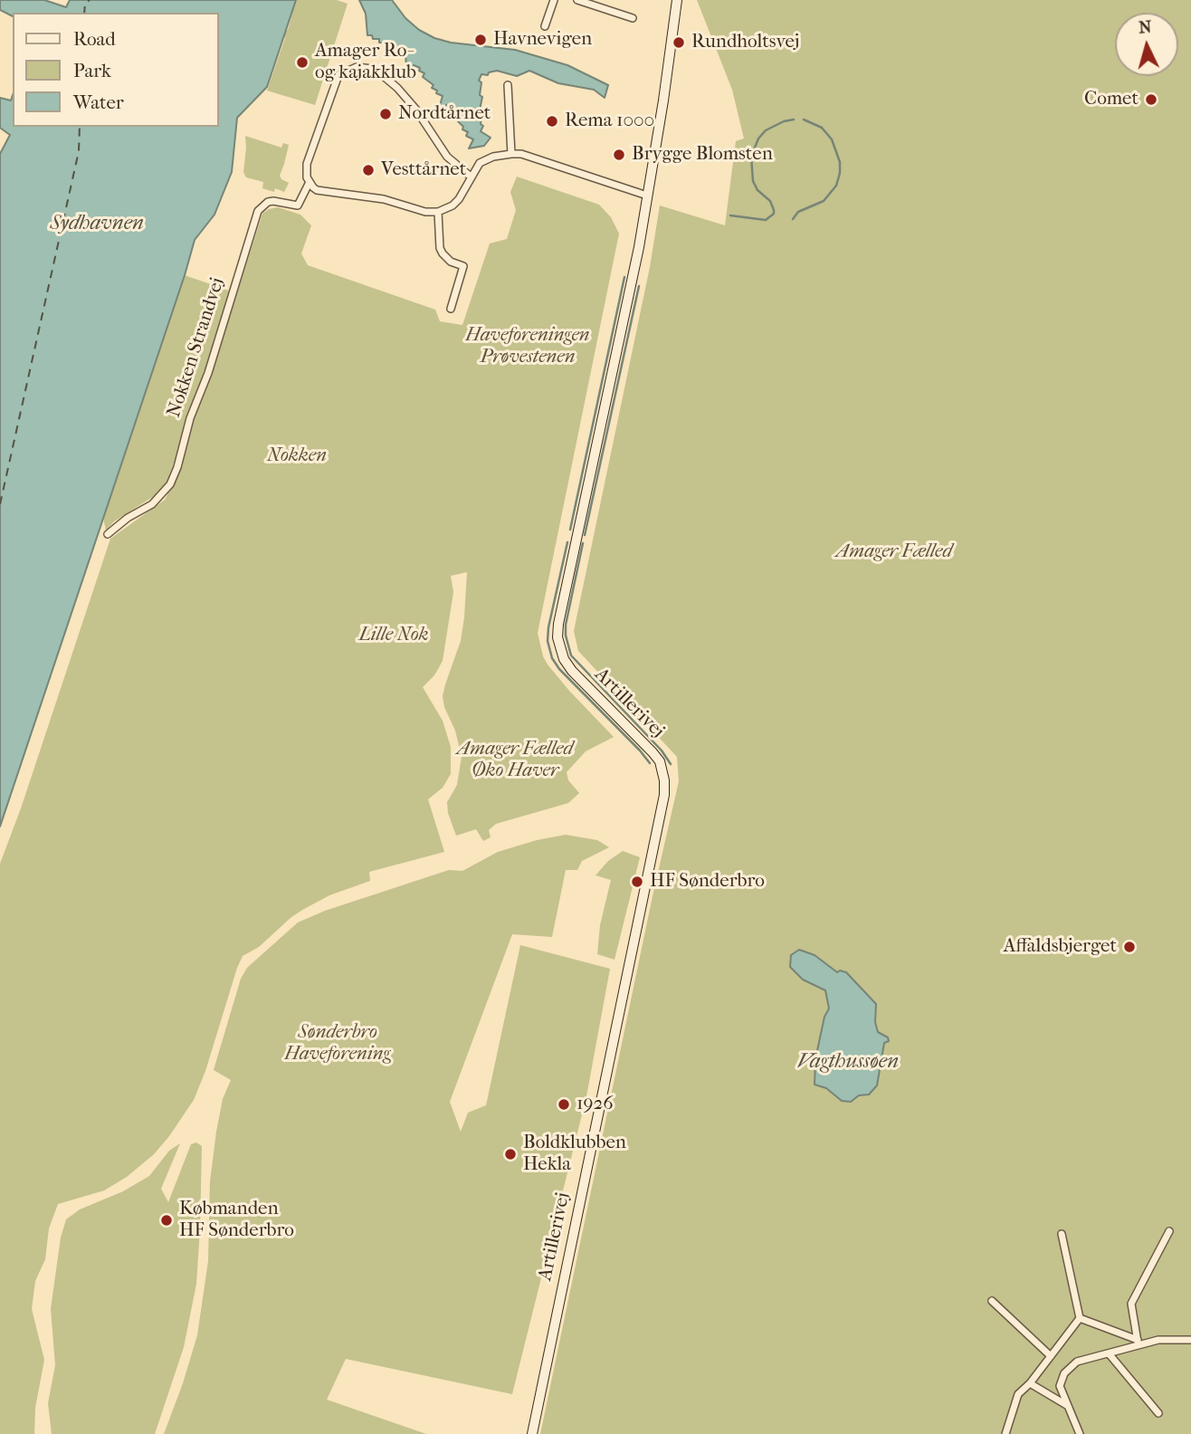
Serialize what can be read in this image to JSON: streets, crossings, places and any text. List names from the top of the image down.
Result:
{
  "streets": {
    "street": ["Nokken Strandvej", "Artillerivej"]
  },
  "water": ["Sydhavnen", "Vagthussøen"],
  "parks": [
    "Haveforeningen Prøvestenen",
    "Nokken",
    "Amager Fælled",
    "Lille Nok",
    "Amager Fælled Øko Haver",
    "Sønderbro Haveforening"
  ],
  "places": [
    "Havnevigen",
    "Rundholtsvej",
    "Amager Ro- og kajakklub",
    "Comet",
    "Nordtårnet",
    "Rema 1000",
    "Brygge Blomsten",
    "Vesttårnet",
    "HF Sønderbro",
    "Affaldsbjerget",
    "1926",
    "Boldklubben Hekla",
    "Købmanden HF Sønderbro"
  ],
  "legend": ["Road", "Park", "Water"],
  "north": "top"
}
